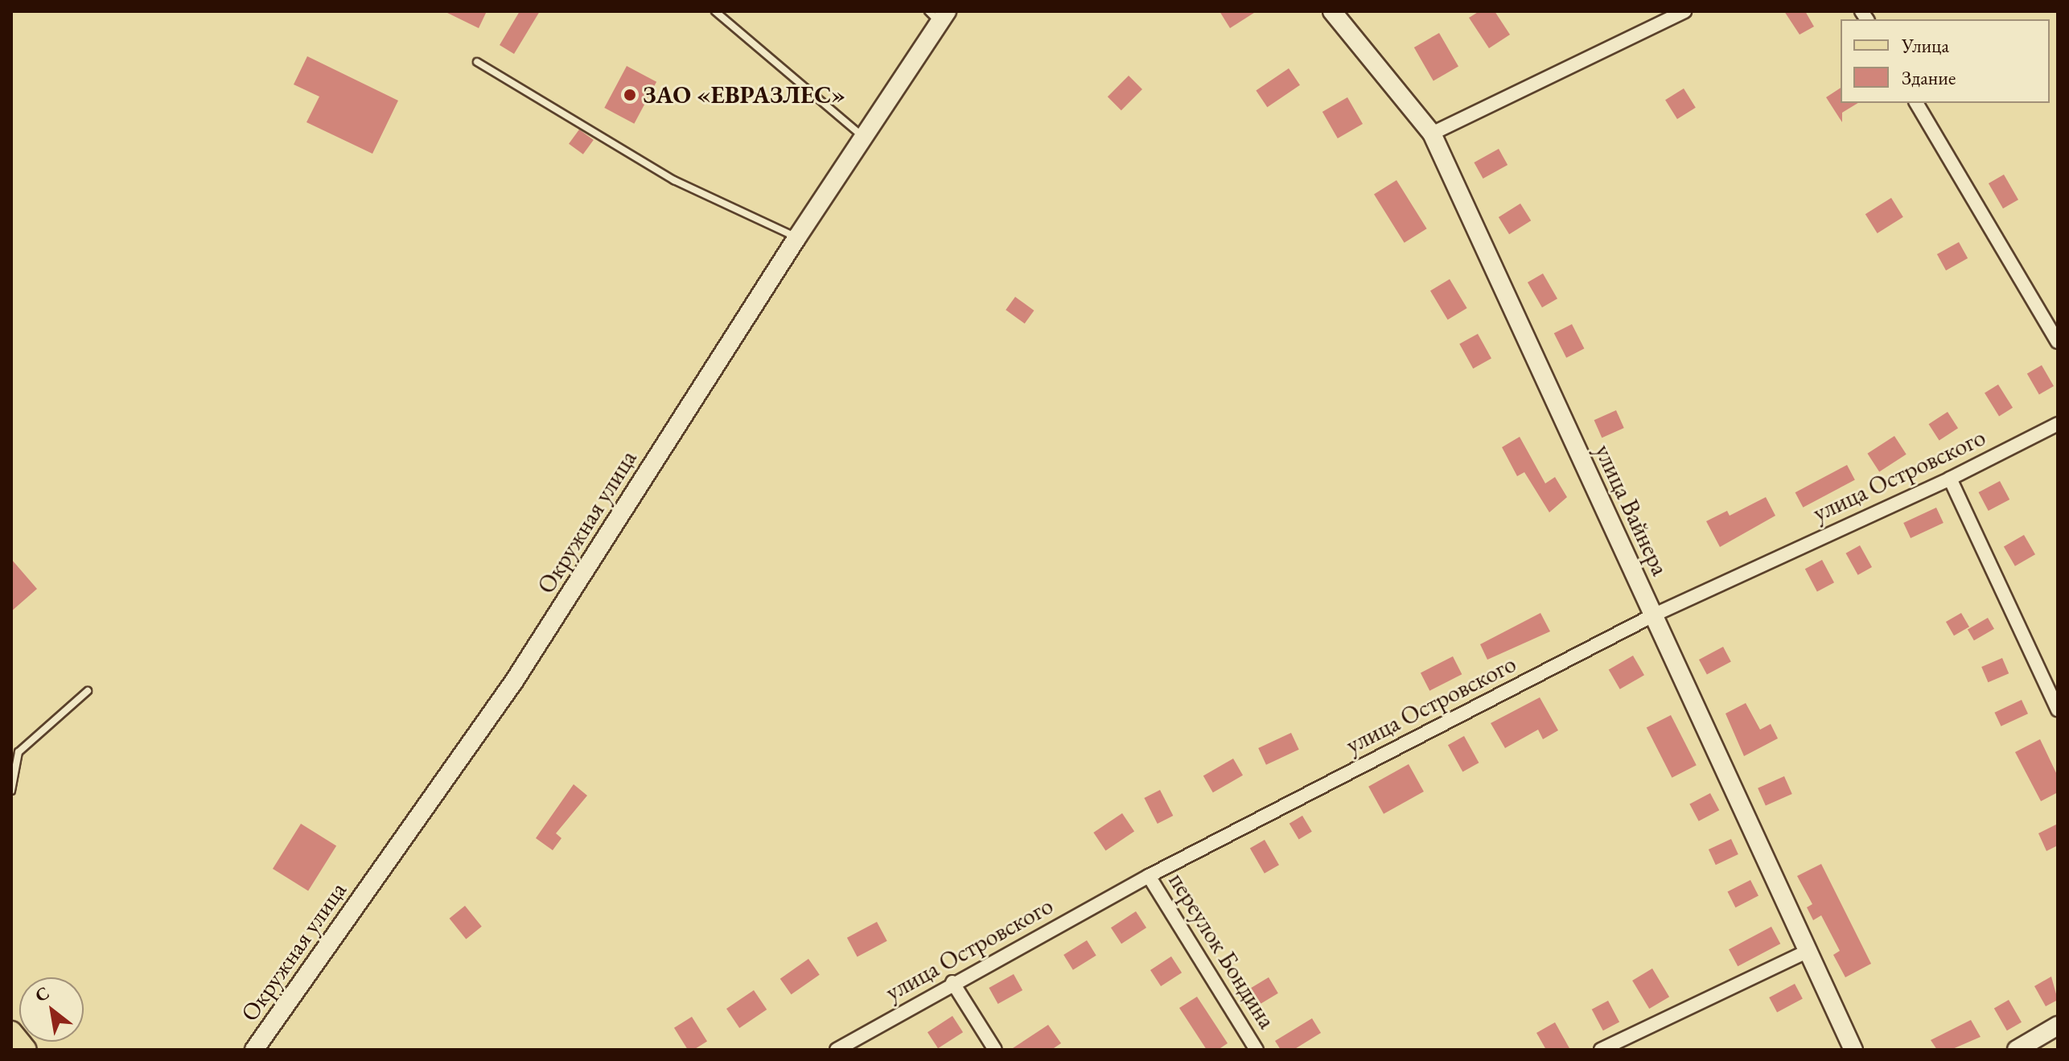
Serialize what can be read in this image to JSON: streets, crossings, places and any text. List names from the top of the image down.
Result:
{
  "streets": {
    "street": [
      "улица Островского",
      "улица Вайнера",
      "Окружная улица",
      "переулок Бондина"
    ]
  },
  "crossings": [
    ["улица Островского", "улица Вайнера"],
    ["улица Островского", "переулок Бондина"]
  ],
  "places": ["ЗАО «ЕВРАЗЛЕС»"],
  "legend": ["Улица", "Здание"],
  "north": "top left"
}
